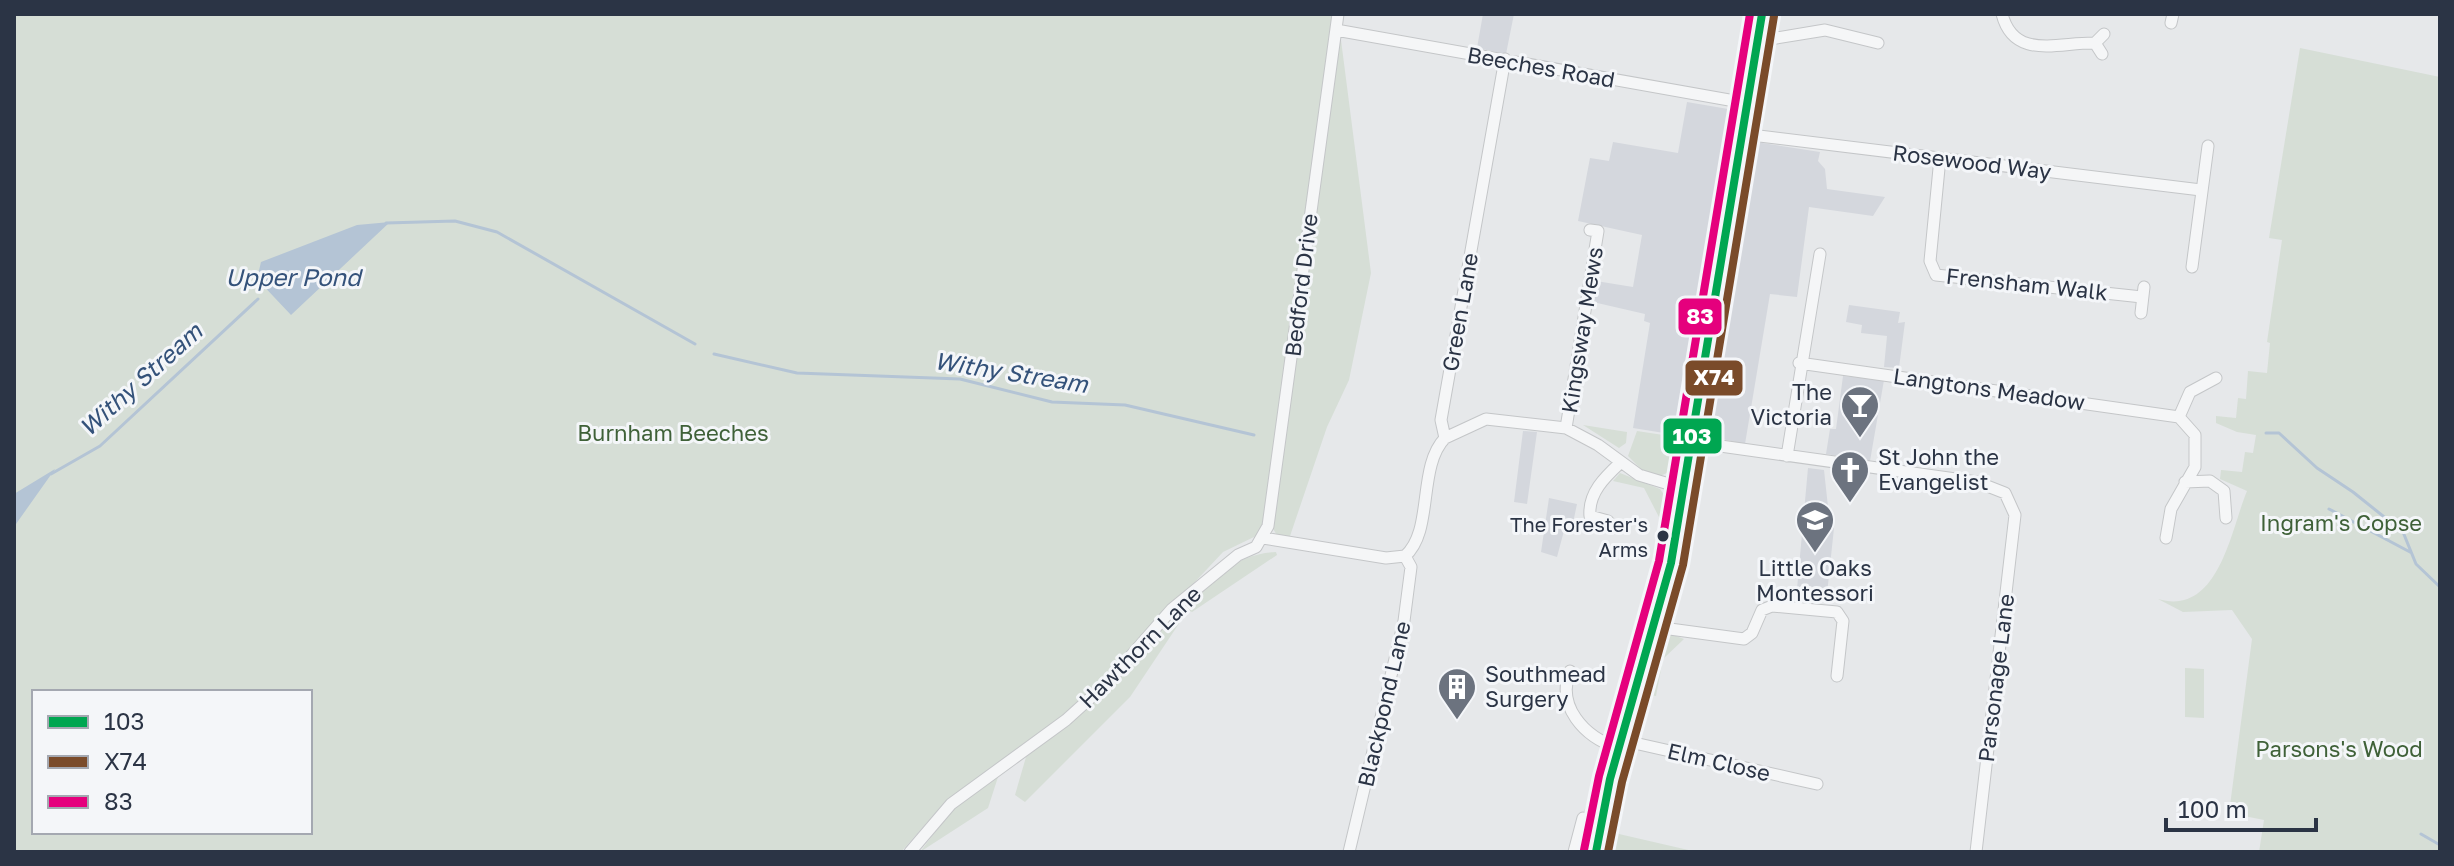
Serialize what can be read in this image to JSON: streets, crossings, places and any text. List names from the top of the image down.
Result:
{
  "streets": {
    "street": [
      "Beeches Road",
      "Rosewood Way",
      "Frensham Walk",
      "Bedford Drive",
      "Green Lane",
      "Kingsway Mews",
      "Langtons Meadow",
      "Hawthorn Lane",
      "Parsonage Lane",
      "Blackpond Lane",
      "Elm Close"
    ]
  },
  "crossings": [
    ["Beeches Road", "Bedford Drive"],
    ["Beeches Road", "Green Lane"],
    ["Rosewood Way", "Frensham Walk"],
    ["Bedford Drive", "Hawthorn Lane"],
    ["Green Lane", "Blackpond Lane"]
  ],
  "water": ["Upper Pond", "Withy Stream"],
  "parks": ["Burnham Beeches", "Ingram's Copse", "Parsons's Wood"],
  "places": {
    "bar": ["The Victoria"],
    "church": ["St John the Evangelist"],
    "other": ["The Forester's Arms"],
    "school or university": ["Little Oaks Montessori"],
    "building": ["Southmead Surgery"]
  },
  "lines": ["transit line 103", "transit line 83", "transit line X74"],
  "legend": ["103", "X74", "83"],
  "scale_bar": "100 m"
}
